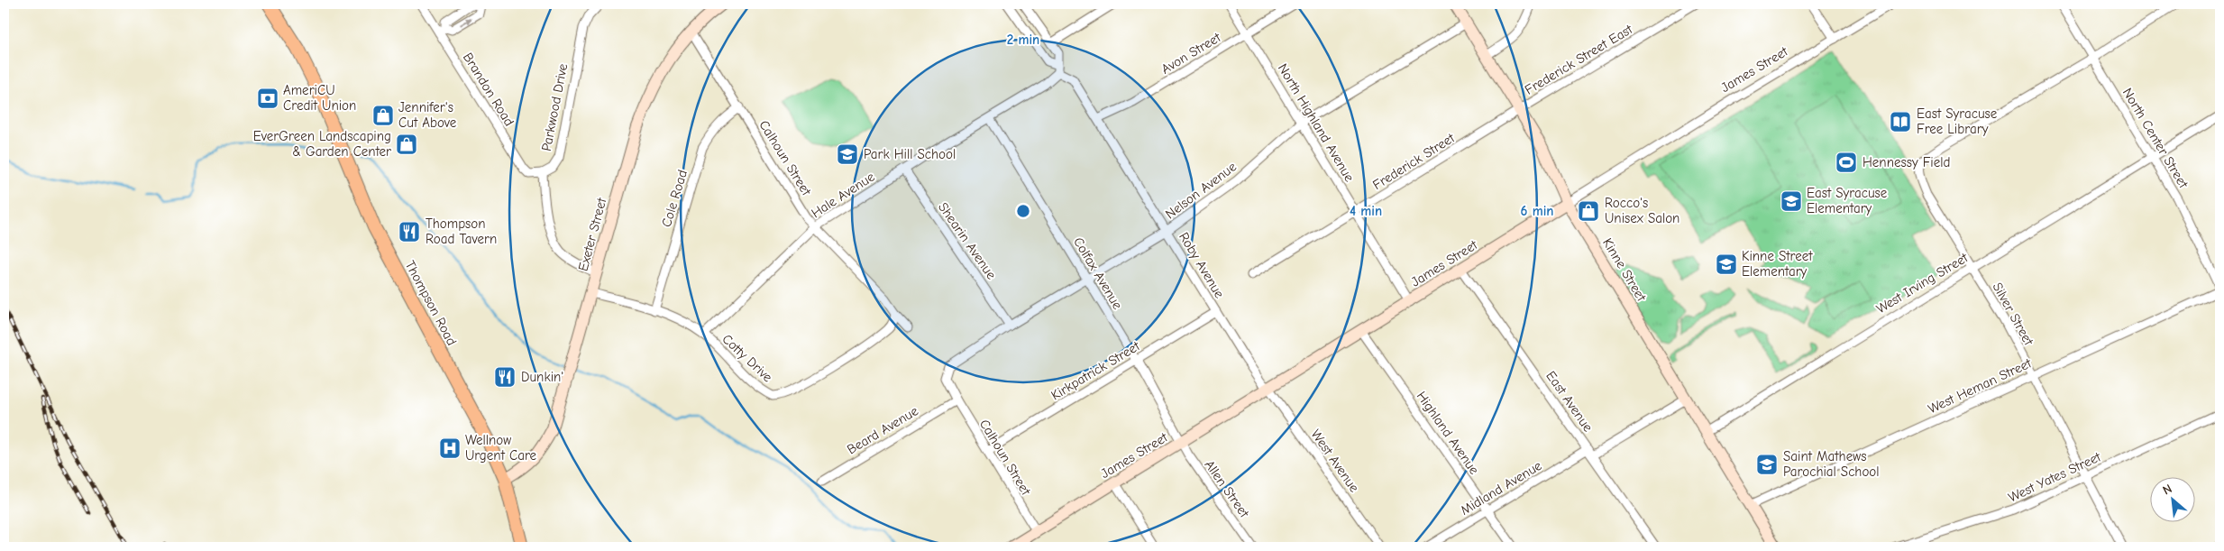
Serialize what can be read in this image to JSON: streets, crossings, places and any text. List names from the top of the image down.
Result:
{
  "streets": {
    "main road": ["Thompson Road"],
    "street": [
      "Avon Street",
      "Frederick Street East",
      "James Street",
      "Brandon Road",
      "Parkwood Drive",
      "North Highland Avenue",
      "North Center Street",
      "Calhoun Street",
      "Frederick Street",
      "Nelson Avenue",
      "Hale Avenue",
      "Cole Road",
      "Exeter Street",
      "Shearin Avenue",
      "Roby Avenue",
      "Kinne Street",
      "Colfax Avenue",
      "West Irving Street",
      "Silver Street",
      "Cotty Drive",
      "Kirkpatrick Street",
      "West Heman Street",
      "East Avenue",
      "Beard Avenue",
      "Highland Avenue",
      "West Avenue",
      "West Yates Street",
      "Midland Avenue",
      "Allen Street"
    ]
  },
  "crossings": [
    ["Avon Street", "North Highland Avenue"],
    ["Avon Street", "Roby Avenue"],
    ["Frederick Street East", "Frederick Street"],
    ["Frederick Street East", "Kinne Street"],
    ["James Street", "North Highland Avenue"],
    ["James Street", "Calhoun Street"],
    ["James Street", "Roby Avenue"],
    ["James Street", "Kinne Street"],
    ["James Street", "Colfax Avenue"],
    ["James Street", "East Avenue"],
    ["James Street", "Highland Avenue"],
    ["James Street", "West Avenue"],
    ["James Street", "Allen Street"],
    ["Brandon Road", "Parkwood Drive"],
    ["North Highland Avenue", "Frederick Street"],
    ["North Highland Avenue", "Nelson Avenue"],
    ["North Center Street", "West Irving Street"],
    ["North Center Street", "Silver Street"],
    ["North Center Street", "West Heman Street"],
    ["Calhoun Street", "Nelson Avenue"],
    ["Calhoun Street", "Hale Avenue"],
    ["Calhoun Street", "Cole Road"],
    ["Calhoun Street", "Exeter Street"],
    ["Calhoun Street", "Cotty Drive"],
    ["Calhoun Street", "Kirkpatrick Street"],
    ["Calhoun Street", "Beard Avenue"],
    ["Frederick Street", "Kinne Street"],
    ["Nelson Avenue", "Shearin Avenue"],
    ["Nelson Avenue", "Roby Avenue"],
    ["Nelson Avenue", "Kinne Street"],
    ["Nelson Avenue", "Colfax Avenue"],
    ["Hale Avenue", "Shearin Avenue"],
    ["Hale Avenue", "Roby Avenue"],
    ["Hale Avenue", "Colfax Avenue"],
    ["Hale Avenue", "Cotty Drive"],
    ["Cole Road", "Cotty Drive"],
    ["Exeter Street", "Thompson Road"],
    ["Exeter Street", "Cotty Drive"],
    ["Roby Avenue", "Kirkpatrick Street"],
    ["Roby Avenue", "West Avenue"],
    ["Kinne Street", "West Irving Street"],
    ["Kinne Street", "West Heman Street"],
    ["Kinne Street", "Midland Avenue"],
    ["Colfax Avenue", "Kirkpatrick Street"],
    ["Colfax Avenue", "Allen Street"],
    ["West Irving Street", "Silver Street"],
    ["Silver Street", "West Heman Street"],
    ["Silver Street", "West Yates Street"],
    ["East Avenue", "Midland Avenue"],
    ["Highland Avenue", "Midland Avenue"]
  ],
  "places": {
    "bank": ["AmeriCU Credit Union"],
    "shop": ["Jennifer's Cut Above", "EverGreen Landscaping & Garden Center", "Rocco's Unisex Salon"],
    "library": ["East Syracuse Free Library"],
    "school or university": [
      "Park Hill School",
      "East Syracuse Elementary",
      "Kinne Street Elementary",
      "Saint Mathews Parochial School"
    ],
    "sports": ["Hennessy Field"],
    "restaurant": ["Thompson Road Tavern", "Dunkin'"],
    "hospital": ["Wellnow Urgent Care"]
  },
  "north": "top left",
  "rings": ["2 min", "4 min", "6 min"]
}
